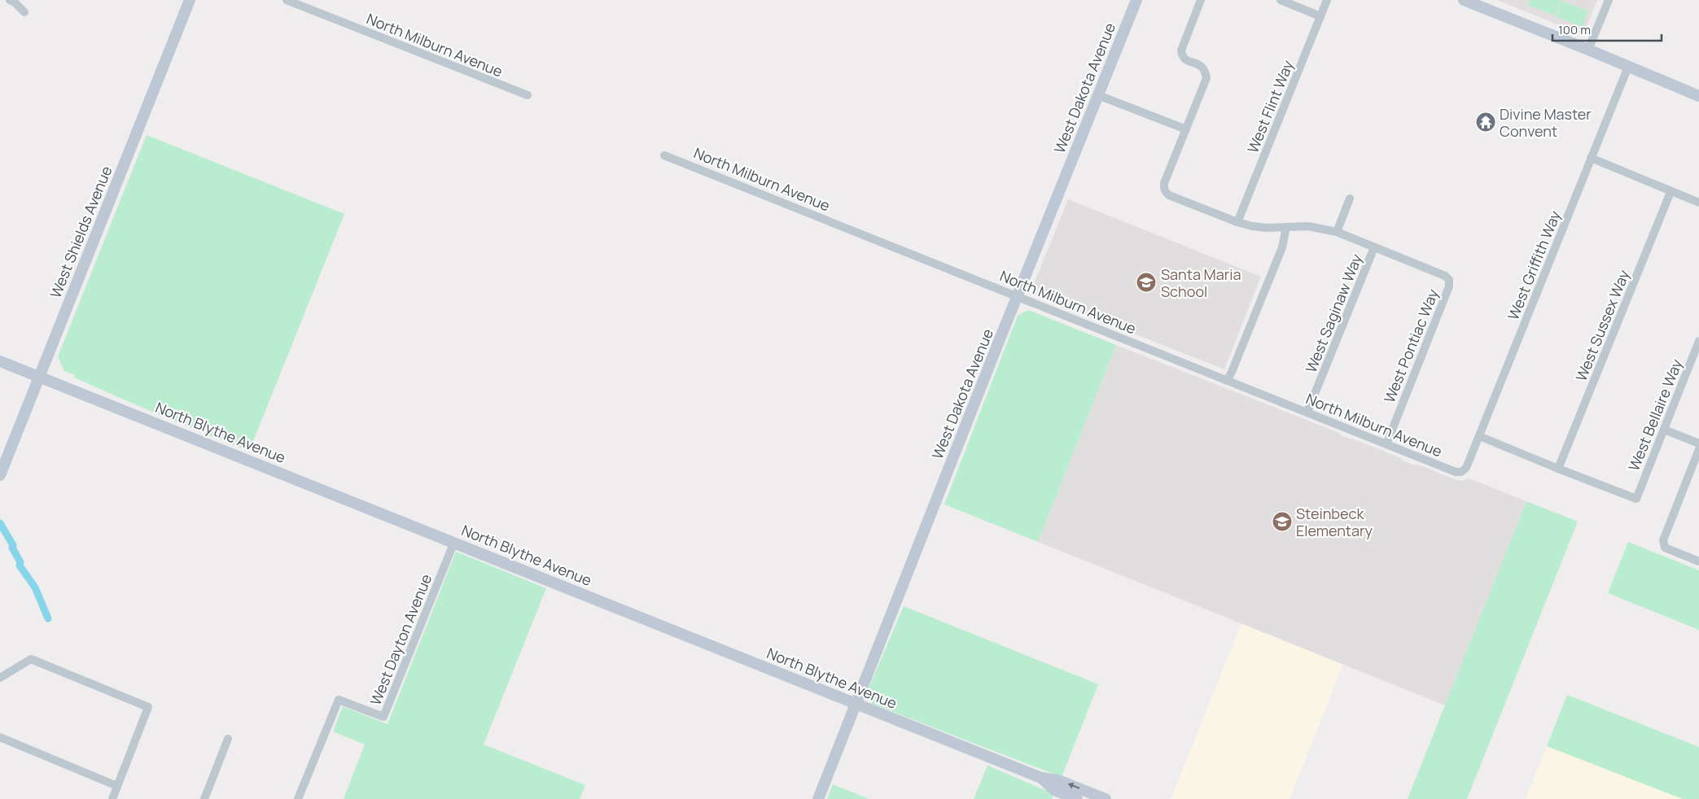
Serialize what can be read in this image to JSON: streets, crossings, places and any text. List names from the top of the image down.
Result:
{
  "streets": {
    "street": [
      "North Milburn Avenue",
      "West Dakota Avenue",
      "West Flint Way",
      "West Shields Avenue",
      "West Griffith Way",
      "West Saginaw Way",
      "West Sussex Way",
      "West Pontiac Way",
      "West Bellaire Way",
      "North Blythe Avenue",
      "West Dayton Avenue"
    ]
  },
  "crossings": [
    ["North Milburn Avenue", "West Dakota Avenue"],
    ["North Milburn Avenue", "West Griffith Way"],
    ["North Milburn Avenue", "West Saginaw Way"],
    ["North Milburn Avenue", "West Pontiac Way"],
    ["West Dakota Avenue", "North Blythe Avenue"],
    ["West Shields Avenue", "North Blythe Avenue"],
    ["West Saginaw Way", "West Pontiac Way"],
    ["West Sussex Way", "West Bellaire Way"],
    ["North Blythe Avenue", "West Dayton Avenue"]
  ],
  "places": {
    "temple": ["Divine Master Convent"],
    "school or university": ["Santa Maria School", "Steinbeck Elementary"]
  },
  "scale_bar": "100 m"
}
